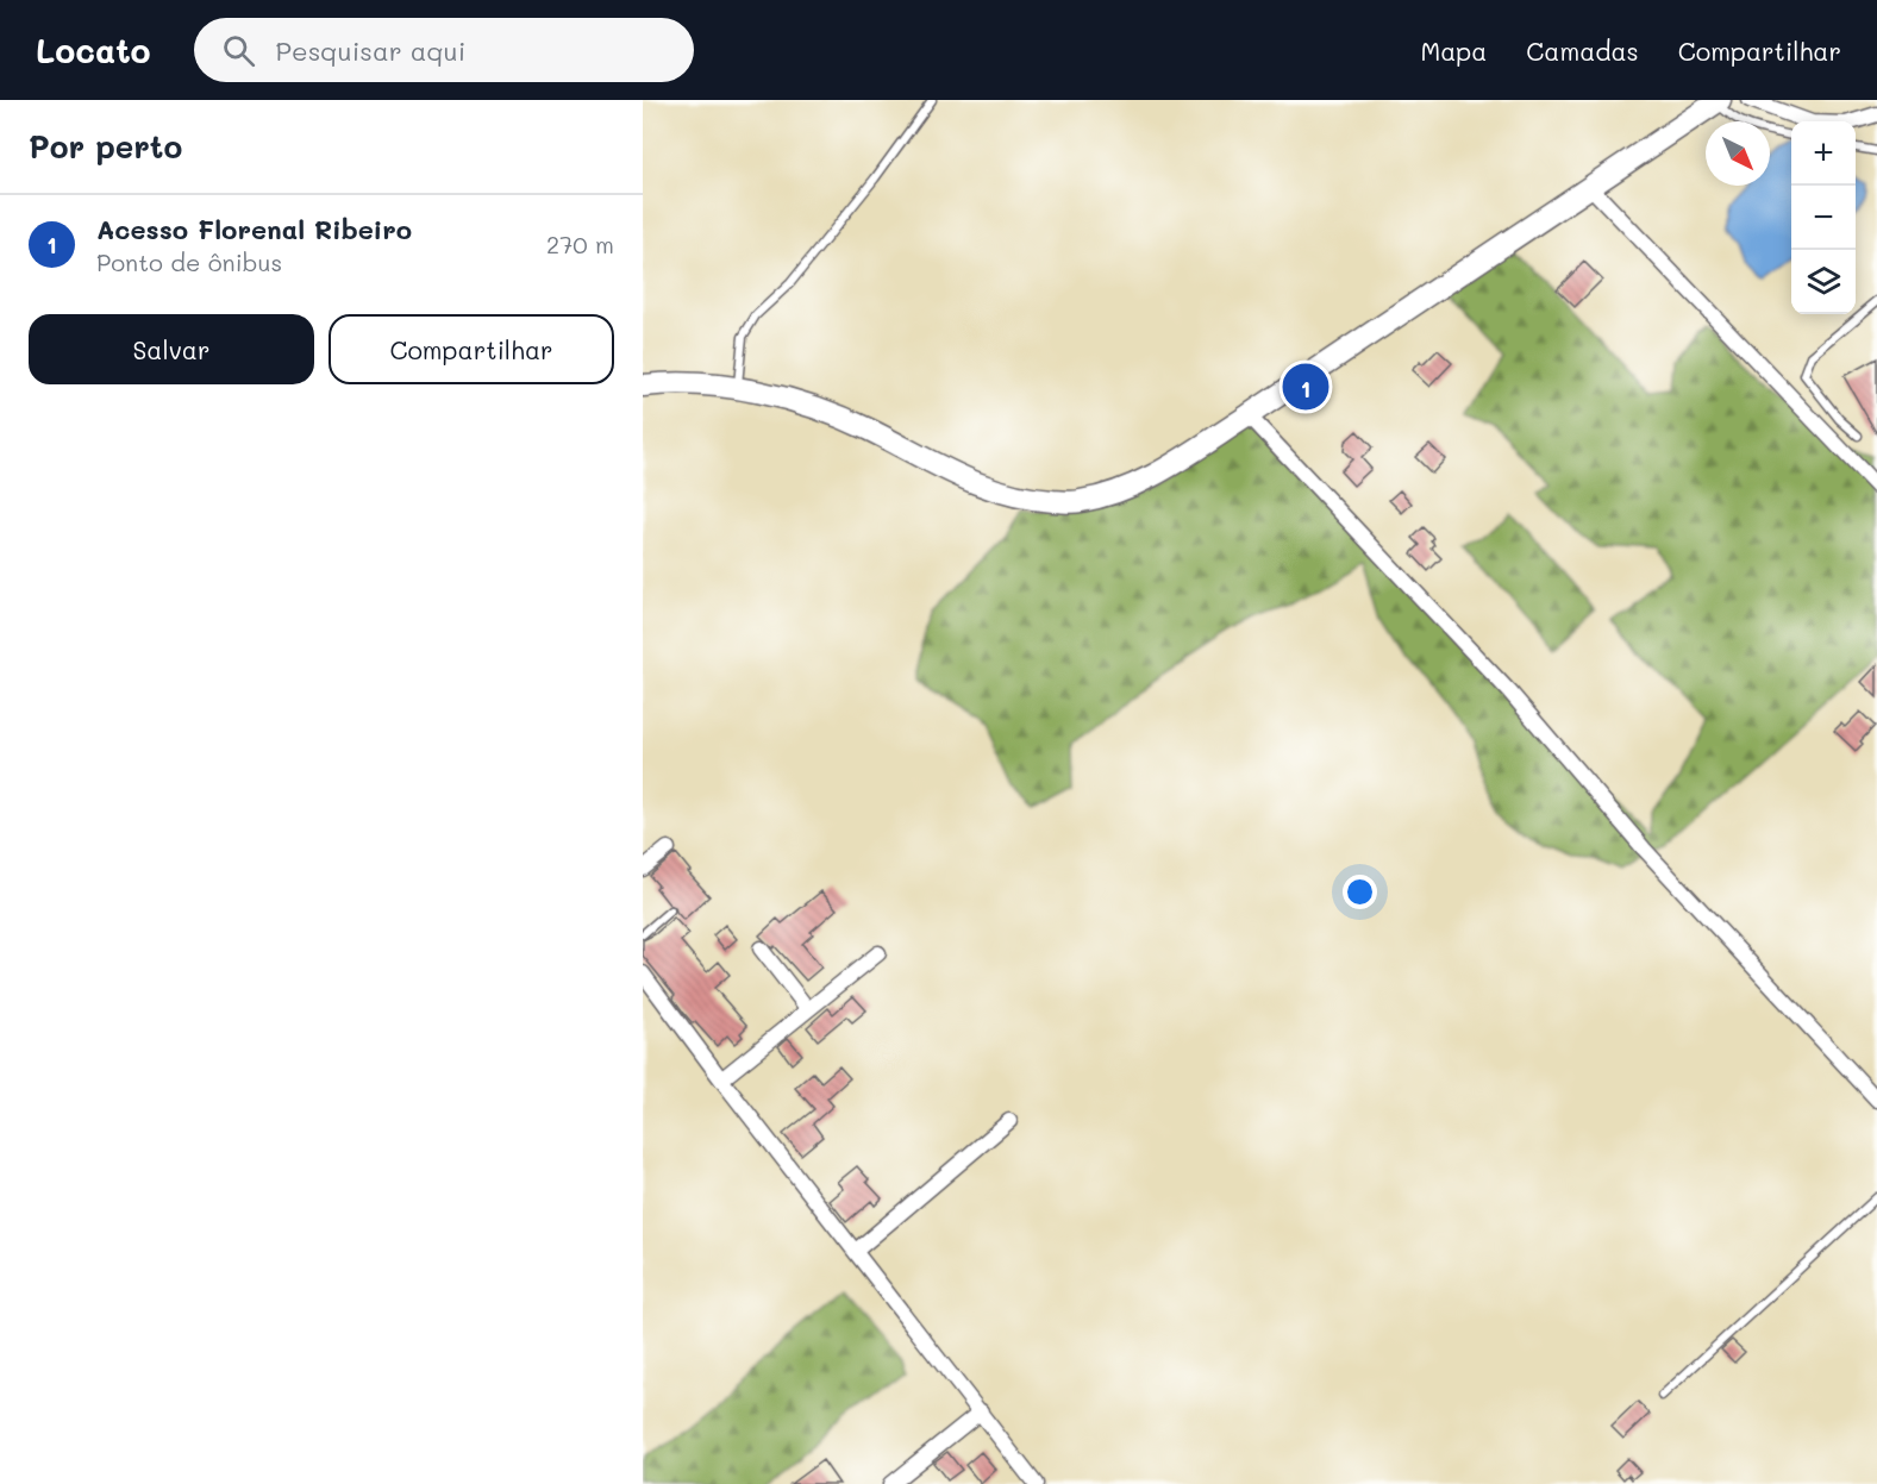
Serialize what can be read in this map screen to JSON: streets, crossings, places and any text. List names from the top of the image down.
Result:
{
  "north": "bottom right",
  "page": {
    "header": "Locato",
    "search": "Pesquisar aqui",
    "nav": ["Mapa", "Camadas", "Compartilhar"],
    "heading": "Por perto",
    "map_buttons": ["+", "−"],
    "list": [
      {
        "mark": "1",
        "name": "Acesso Florenal Ribeiro",
        "note": "Ponto de ônibus",
        "value": "270 m"
      }
    ],
    "buttons": ["Salvar", "Compartilhar"],
    "pins": "1"
  }
}
